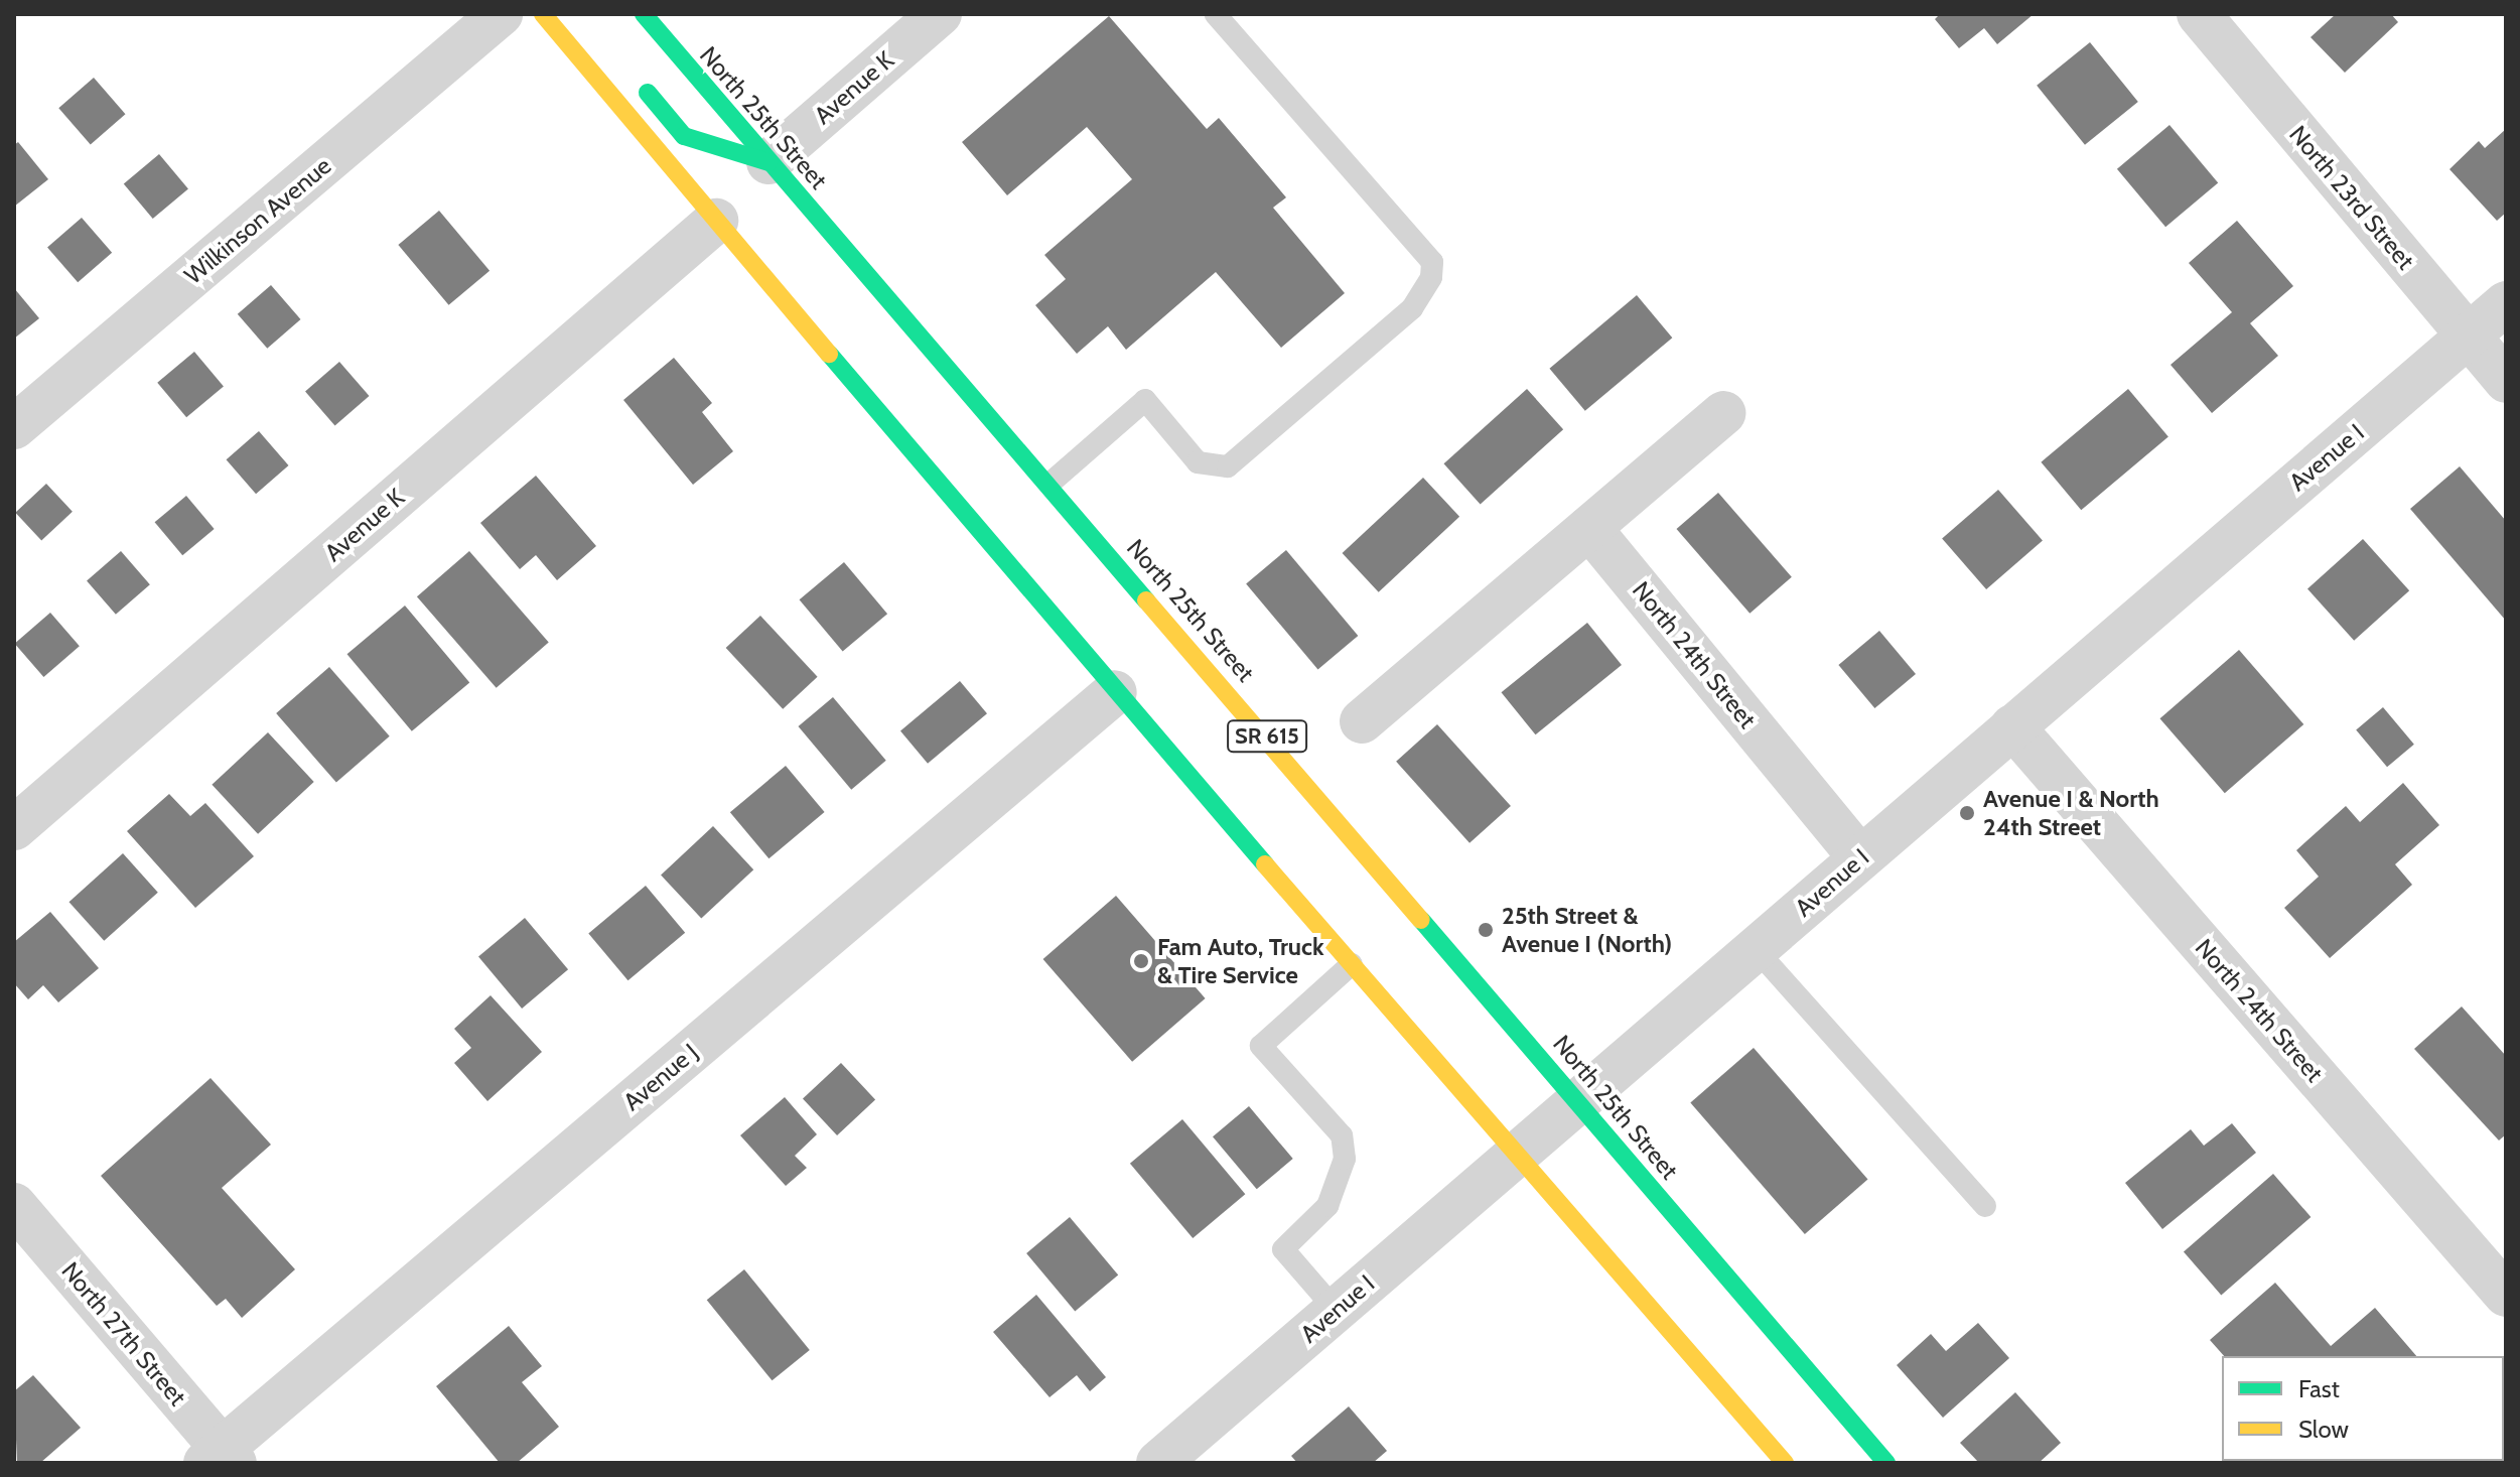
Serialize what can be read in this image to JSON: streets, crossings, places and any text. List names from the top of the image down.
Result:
{
  "streets": {
    "main road": ["North 25th Street", "SR 615"],
    "street": [
      "Avenue K",
      "North 23rd Street",
      "Wilkinson Avenue",
      "Avenue I",
      "North 24th Street",
      "Avenue J",
      "North 27th Street"
    ]
  },
  "crossings": [
    ["Avenue K", "North 25th Street"],
    ["North 25th Street", "Avenue I"],
    ["North 23rd Street", "Avenue I"],
    ["Avenue I", "North 24th Street"],
    ["Avenue J", "North 27th Street"]
  ],
  "places": ["Avenue I & North 24th Street", "25th Street & Avenue I (North)", "Fam Auto, Truck & Tire Service"],
  "legend": ["Fast", "Slow"]
}
